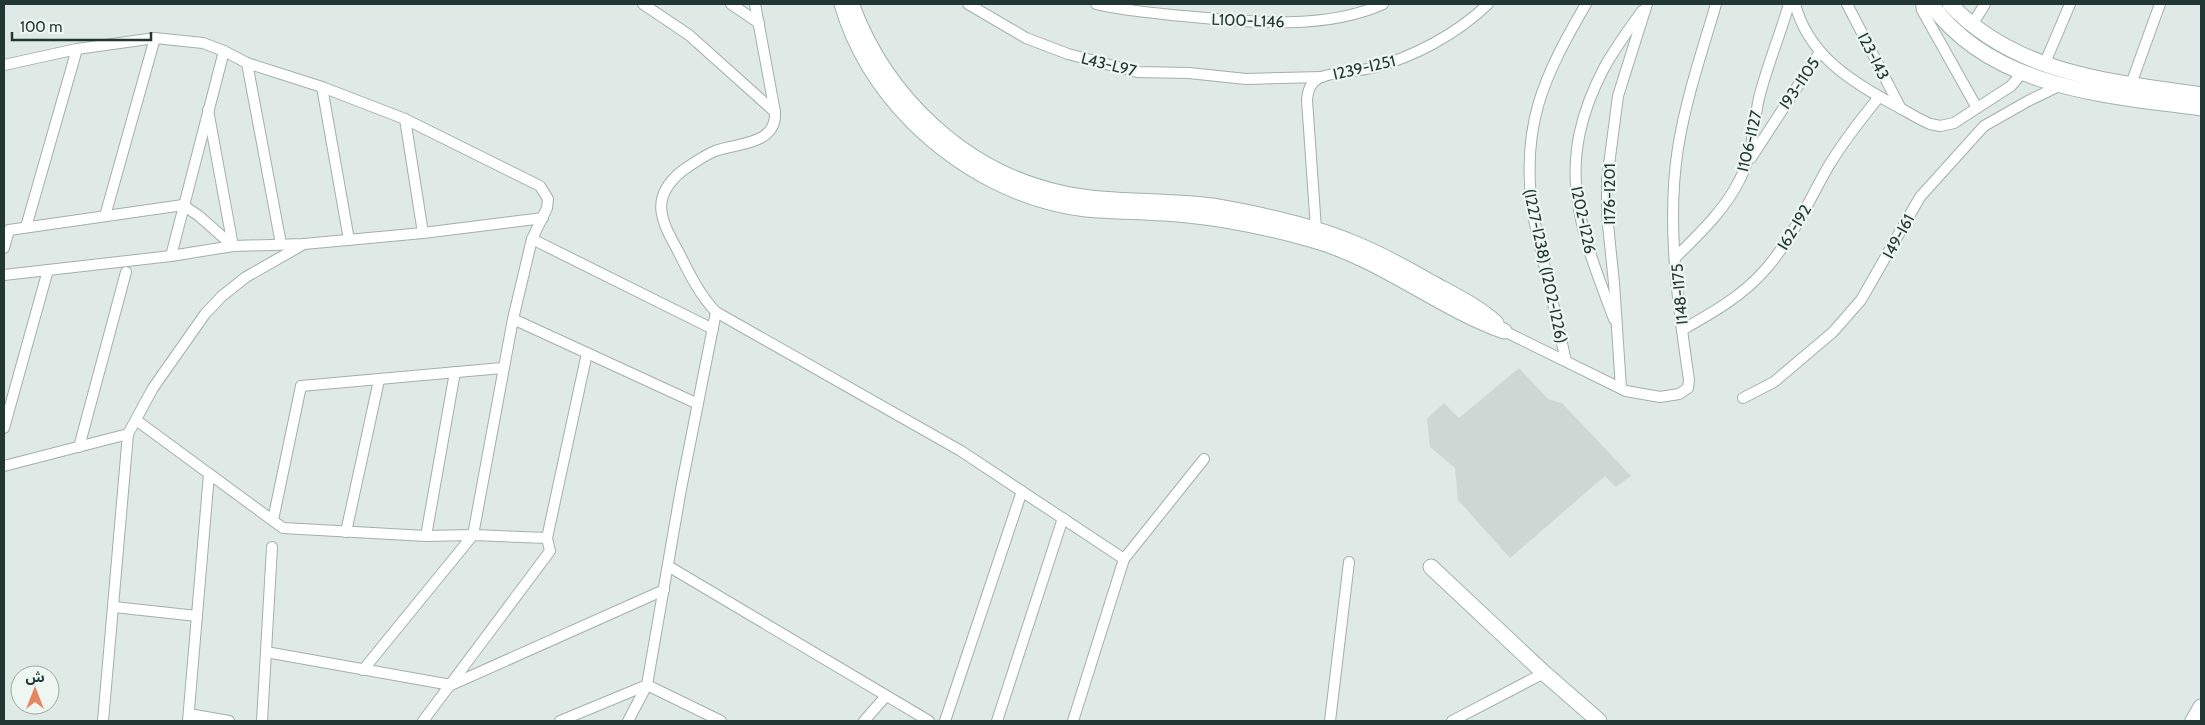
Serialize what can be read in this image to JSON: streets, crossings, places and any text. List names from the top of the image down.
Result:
{
  "streets": {
    "street": [
      "L100-L146",
      "I23-I43",
      "L43-L97",
      "I239-I251",
      "I93-I105",
      "I106-I127",
      "I176-I201",
      "I202-I226",
      "I62-I92",
      "I49-I61",
      "(I227-I238) (I202-I226)",
      "I148-I175"
    ]
  },
  "crossings": [
    ["L43-L97", "I239-I251"],
    ["I93-I105", "I106-I127"],
    ["I106-I127", "I148-I175"],
    ["I176-I201", "I202-I226"],
    ["I176-I201", "I148-I175"],
    ["I62-I92", "I148-I175"],
    ["(I227-I238) (I202-I226)", "I148-I175"]
  ],
  "scale_bar": "100 m",
  "north": "top"
}
